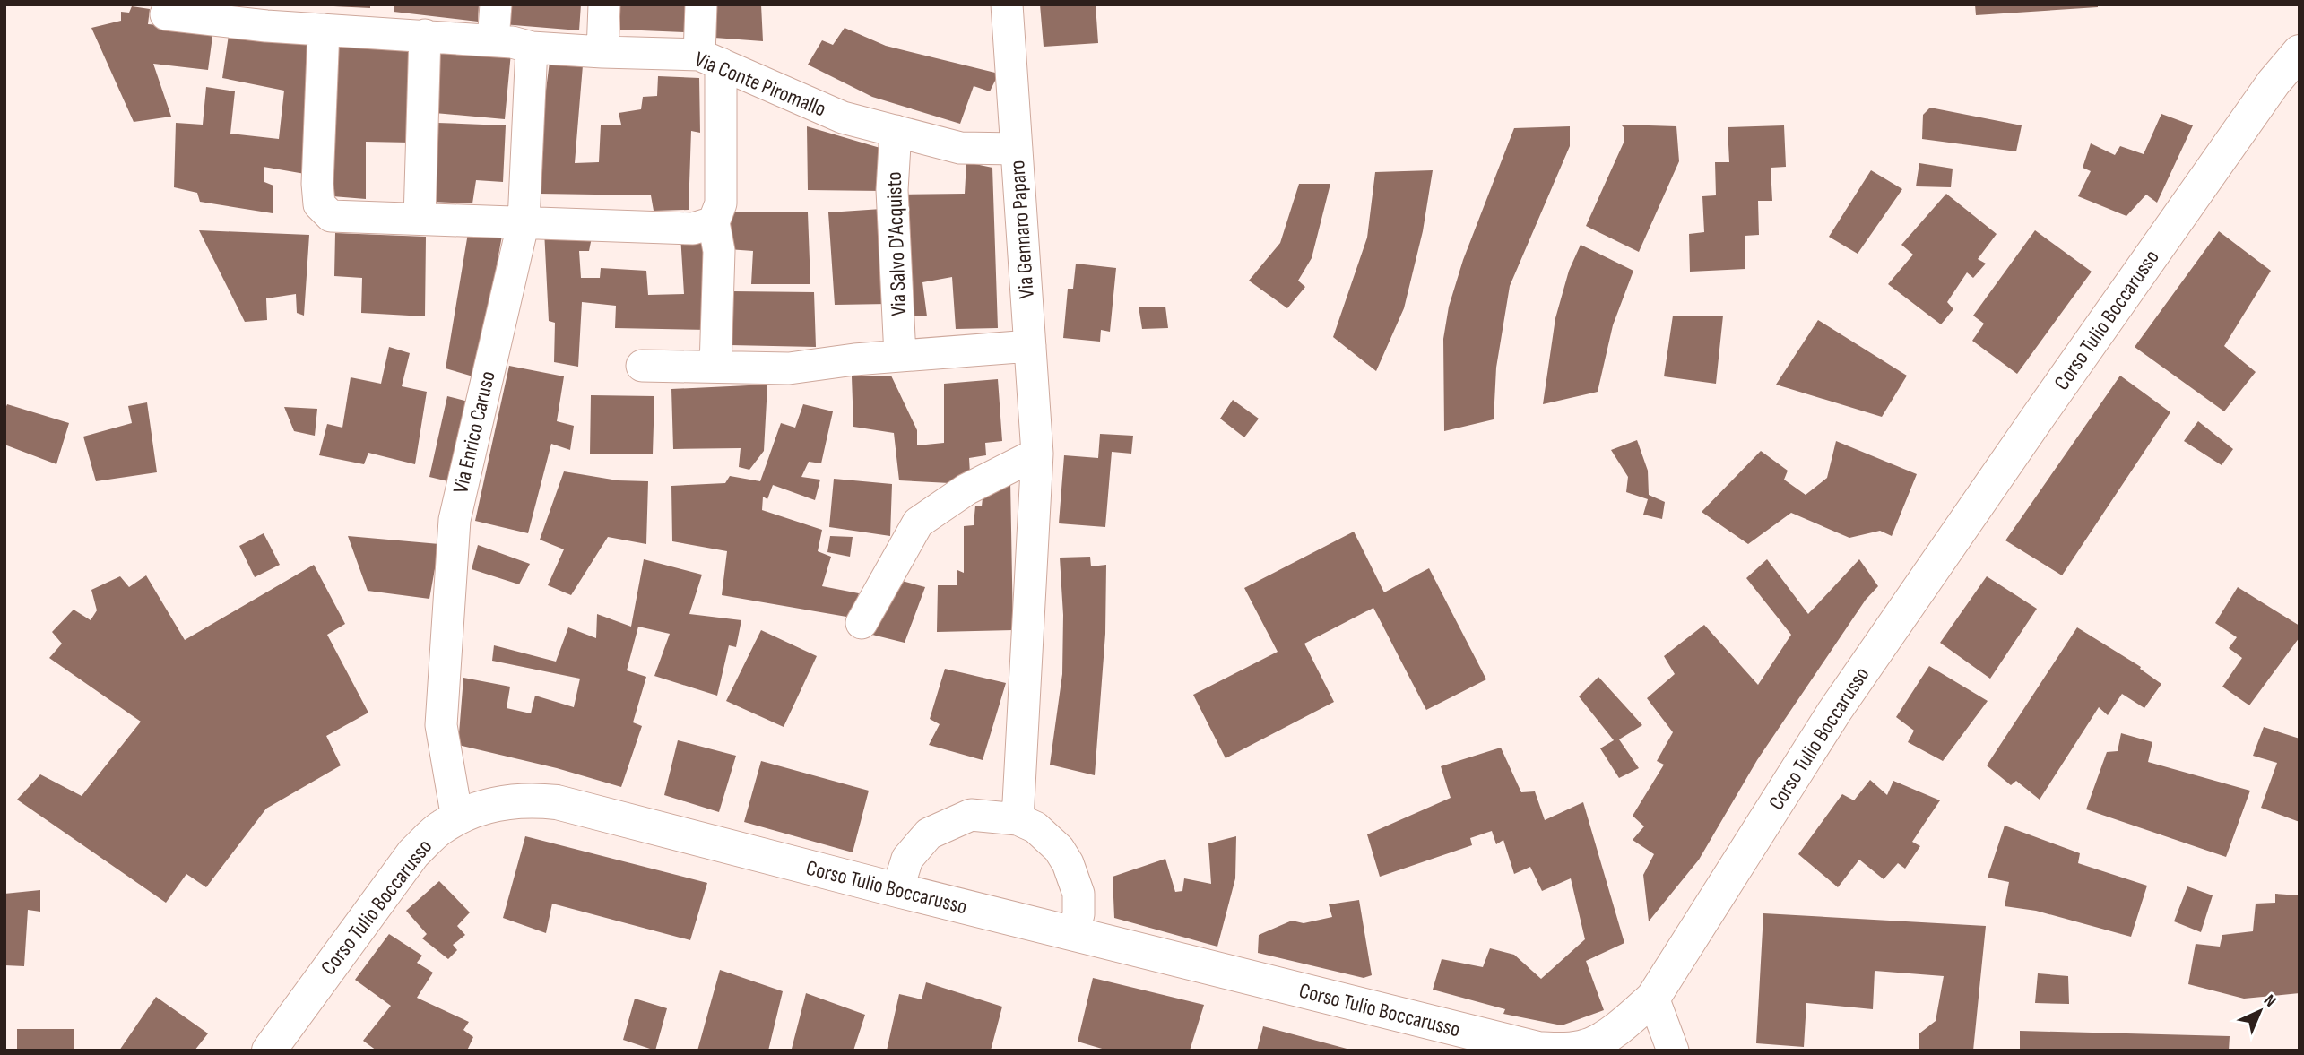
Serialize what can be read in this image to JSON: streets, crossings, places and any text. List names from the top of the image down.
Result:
{
  "streets": {
    "street": [
      "Via Conte Piromallo",
      "Via Gennaro Paparo",
      "Via Salvo D'Acquisto",
      "Corso Tulio Boccarusso",
      "Via Enrico Caruso"
    ]
  },
  "crossings": [
    ["Via Conte Piromallo", "Via Gennaro Paparo"],
    ["Via Conte Piromallo", "Via Salvo D'Acquisto"],
    ["Via Conte Piromallo", "Via Enrico Caruso"],
    ["Corso Tulio Boccarusso", "Via Enrico Caruso"]
  ],
  "north": "top right"
}
